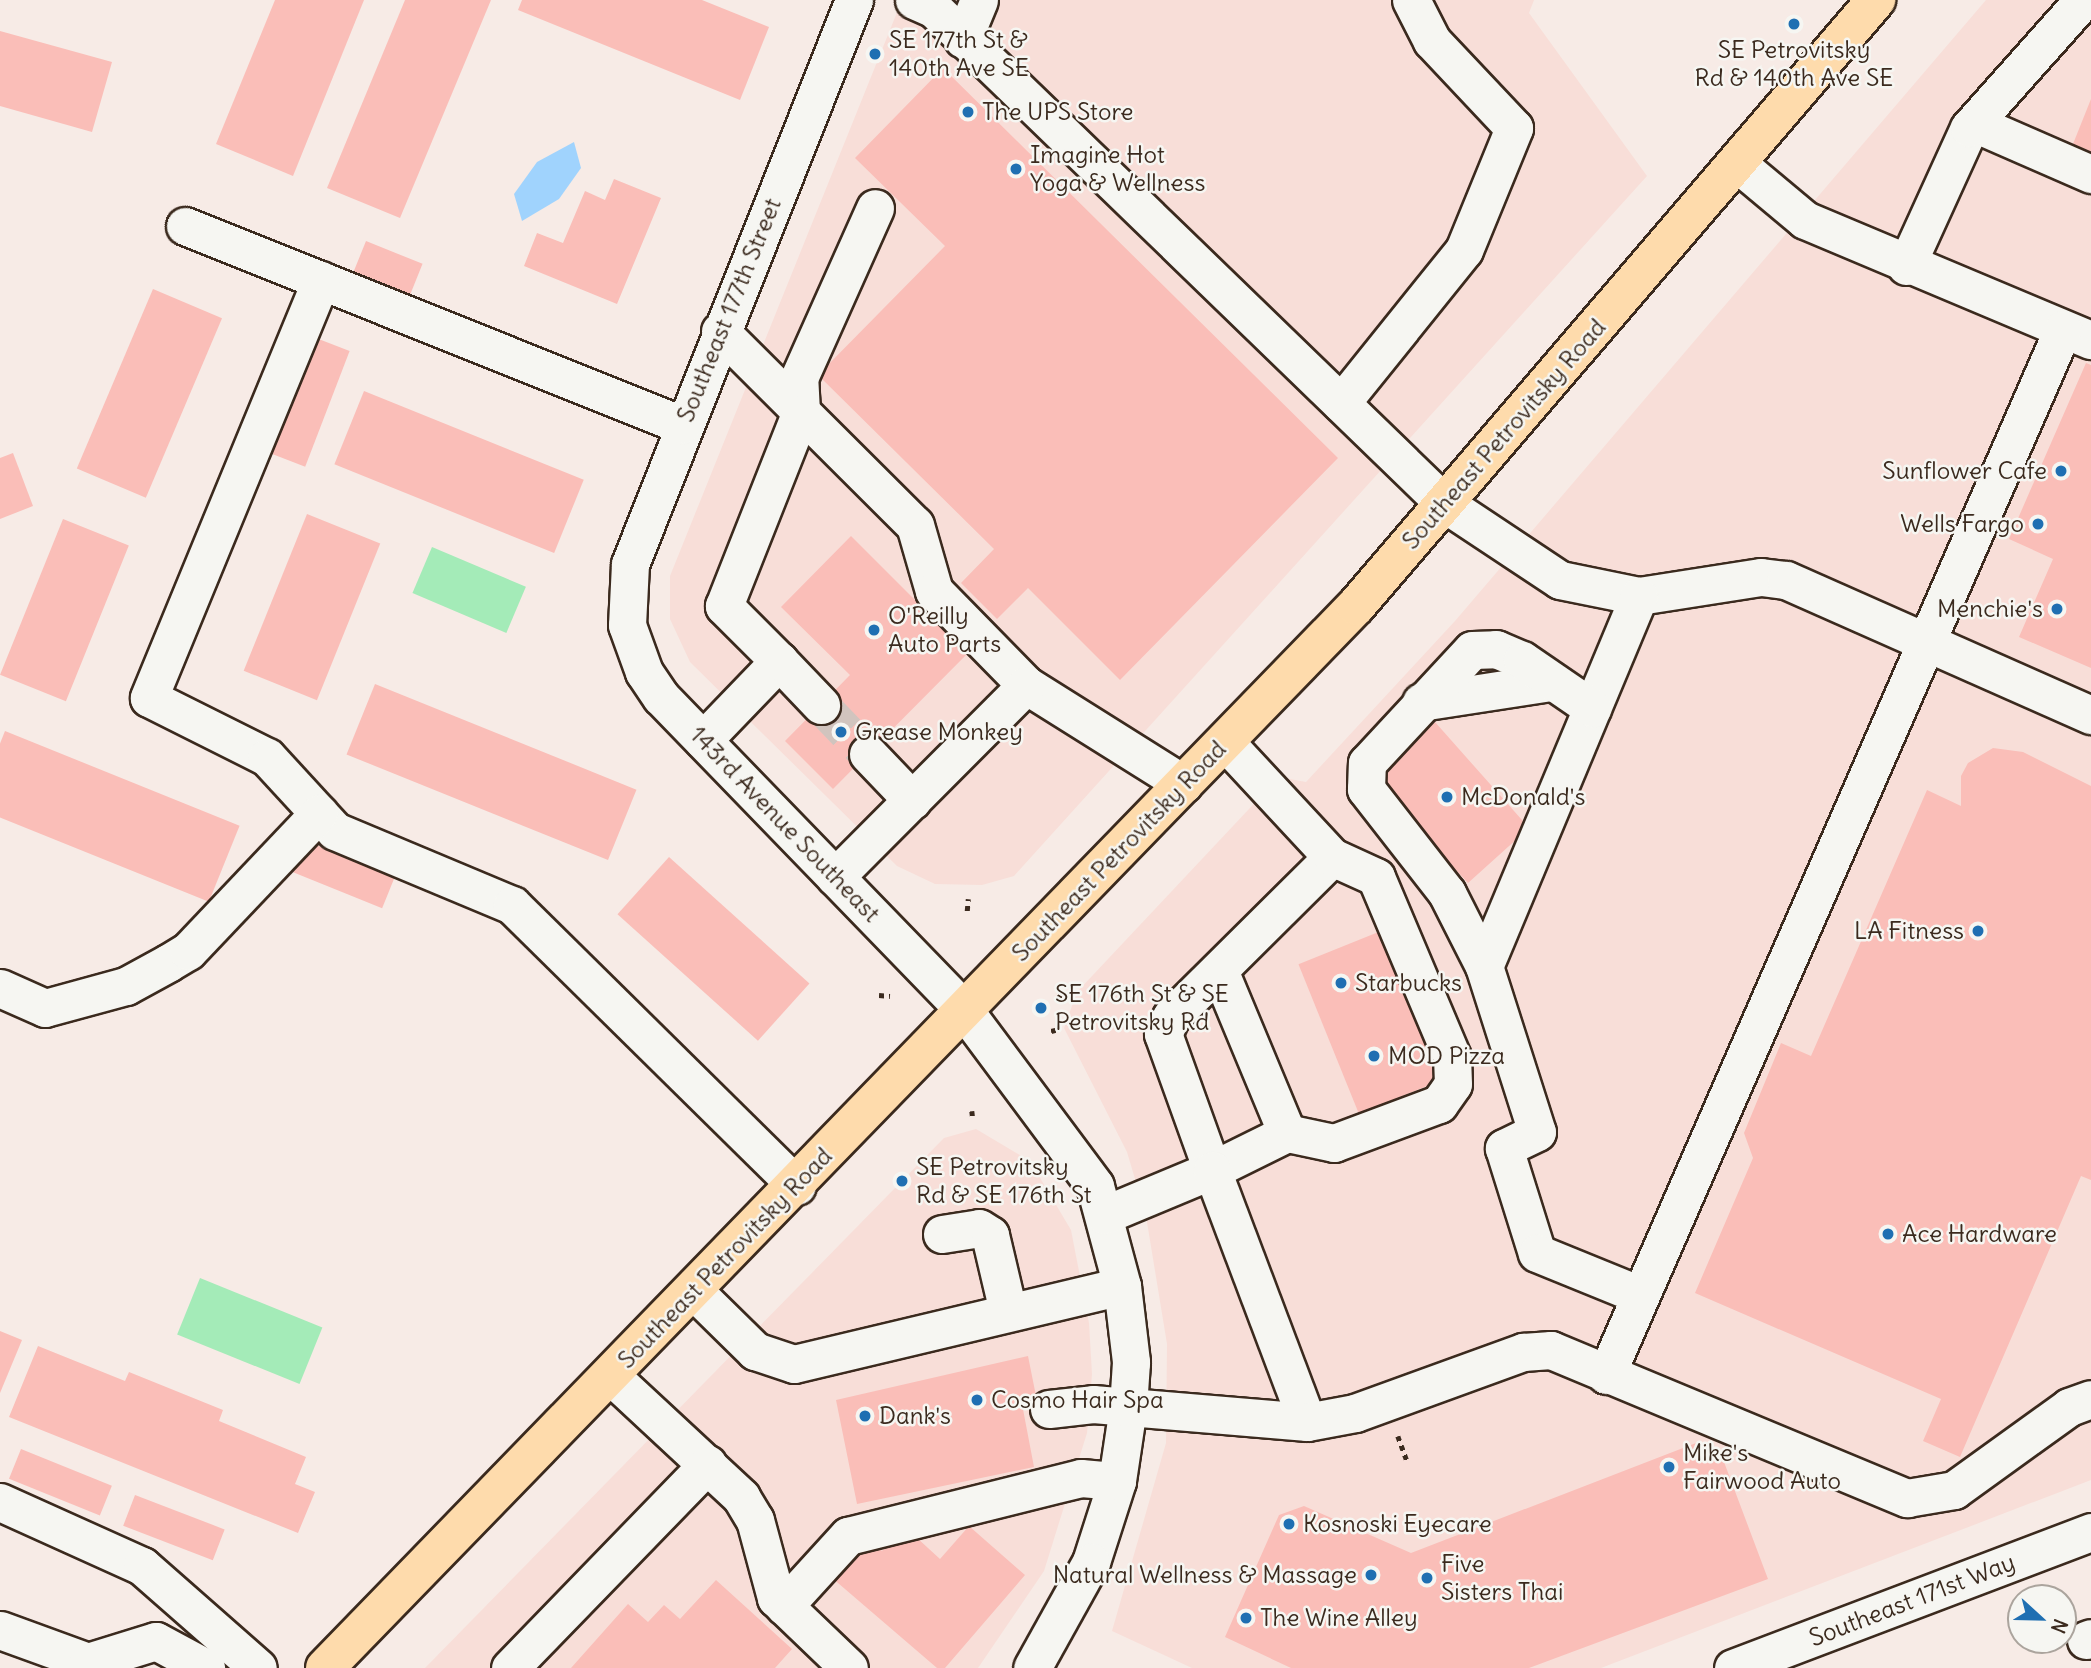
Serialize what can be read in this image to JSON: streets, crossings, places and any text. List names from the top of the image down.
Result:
{
  "streets": {
    "main road": ["Southeast Petrovitsky Road"],
    "street": ["Southeast 177th Street", "143rd Avenue Southeast", "Southeast 171st Way"]
  },
  "crossings": [
    ["Southeast 177th Street", "143rd Avenue Southeast"],
    ["Southeast Petrovitsky Road", "143rd Avenue Southeast"]
  ],
  "places": [
    "SE Petrovitsky Rd & 140th Ave SE",
    "SE 177th St & 140th Ave SE",
    "The UPS Store",
    "Imagine Hot Yoga & Wellness",
    "Sunflower Cafe",
    "Wells Fargo",
    "Menchie's",
    "O'Reilly Auto Parts",
    "Grease Monkey",
    "McDonald's",
    "LA Fitness",
    "Starbucks",
    "SE 176th St & SE Petrovitsky Rd",
    "MOD Pizza",
    "SE Petrovitsky Rd & SE 176th St",
    "Ace Hardware",
    "Cosmo Hair Spa",
    "Dank's",
    "Mike's Fairwood Auto",
    "Kosnoski Eyecare",
    "Natural Wellness & Massage",
    "Five Sisters Thai",
    "The Wine Alley"
  ],
  "north": "right"
}
